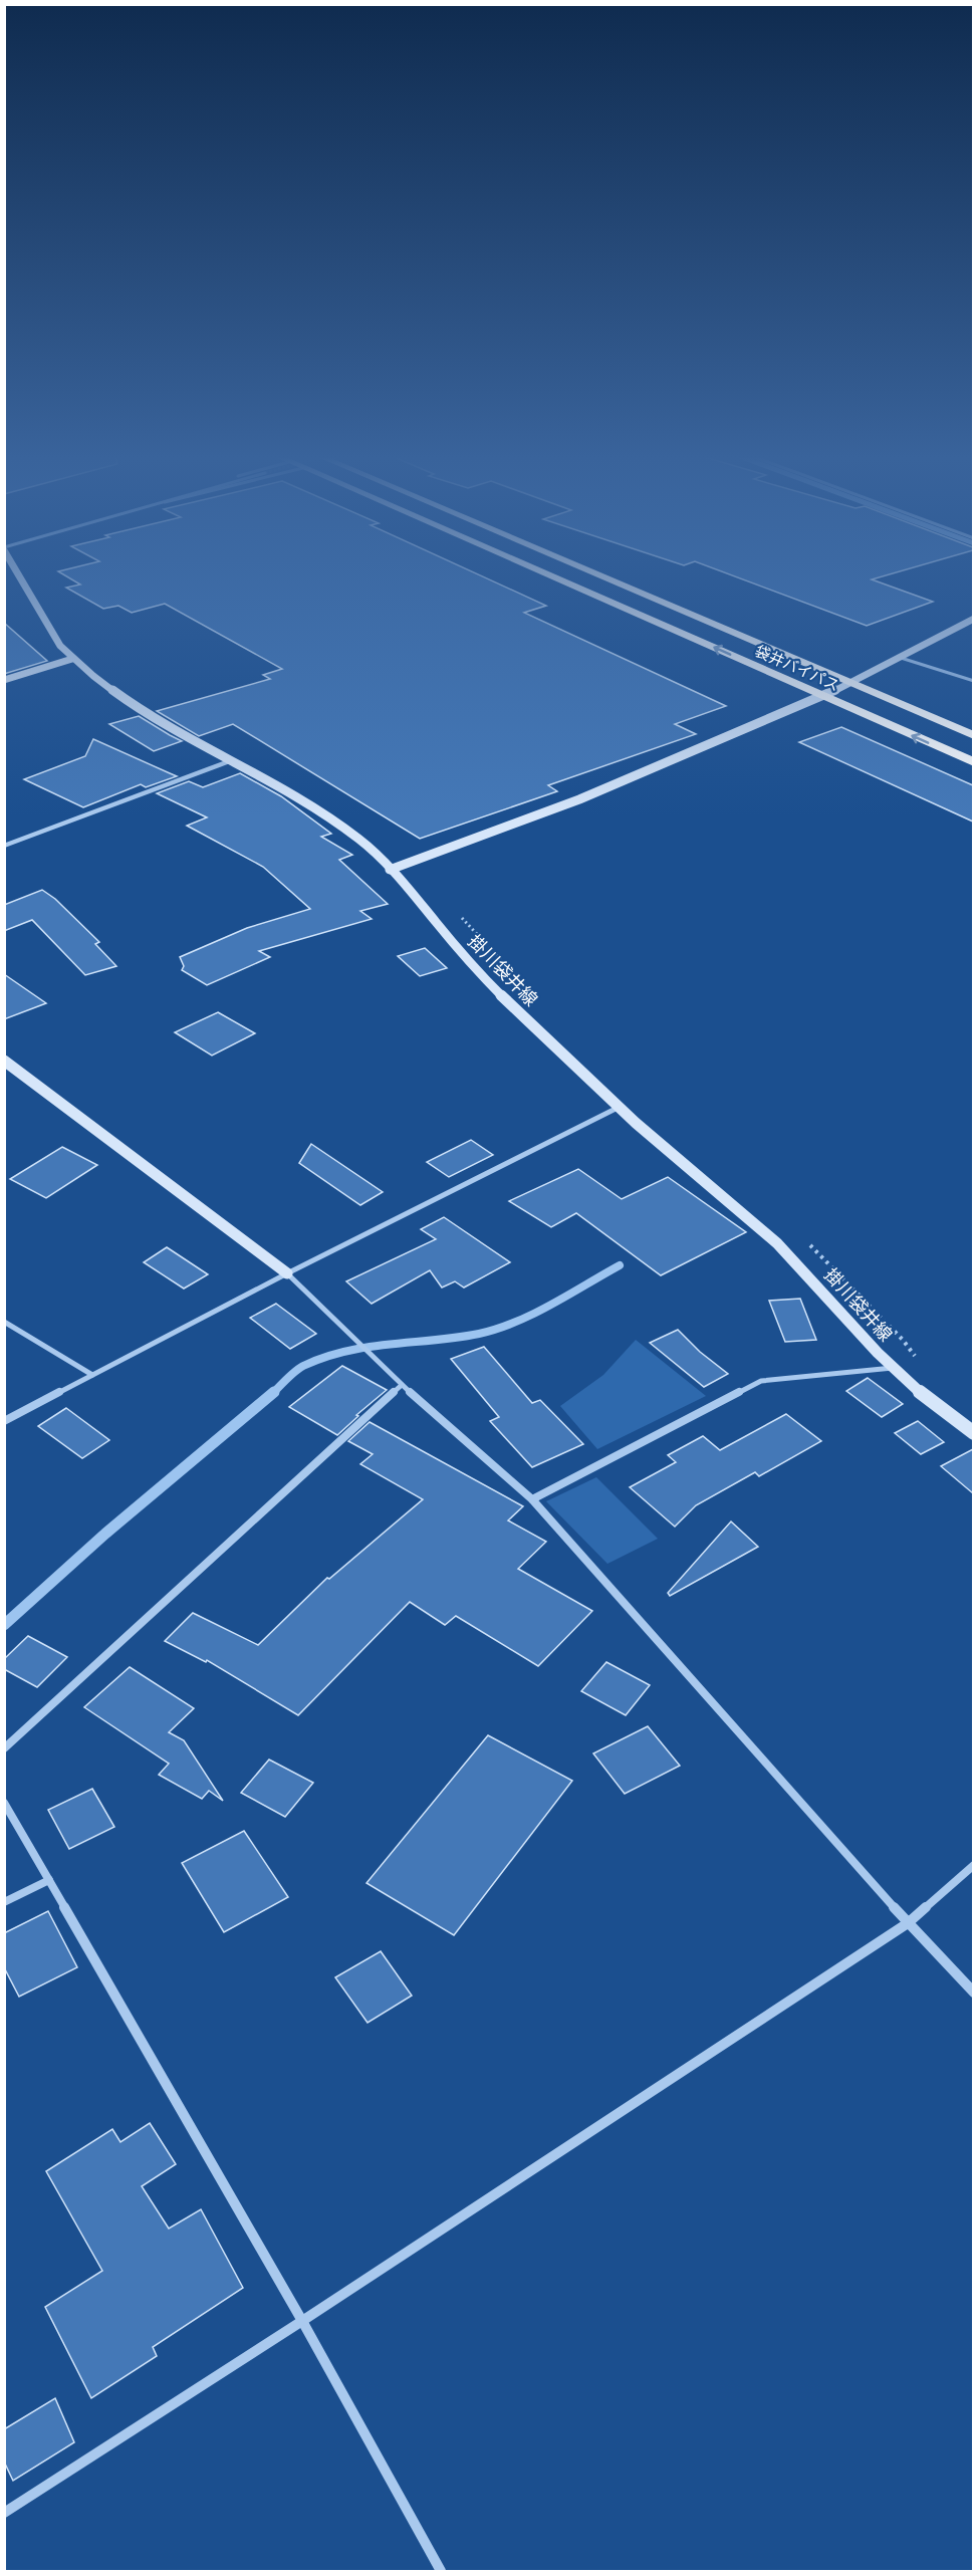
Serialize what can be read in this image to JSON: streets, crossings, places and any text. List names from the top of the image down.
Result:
{
  "streets": {
    "highway": ["袋井バイパス"],
    "main road": ["掛川袋井線"]
  }
}
